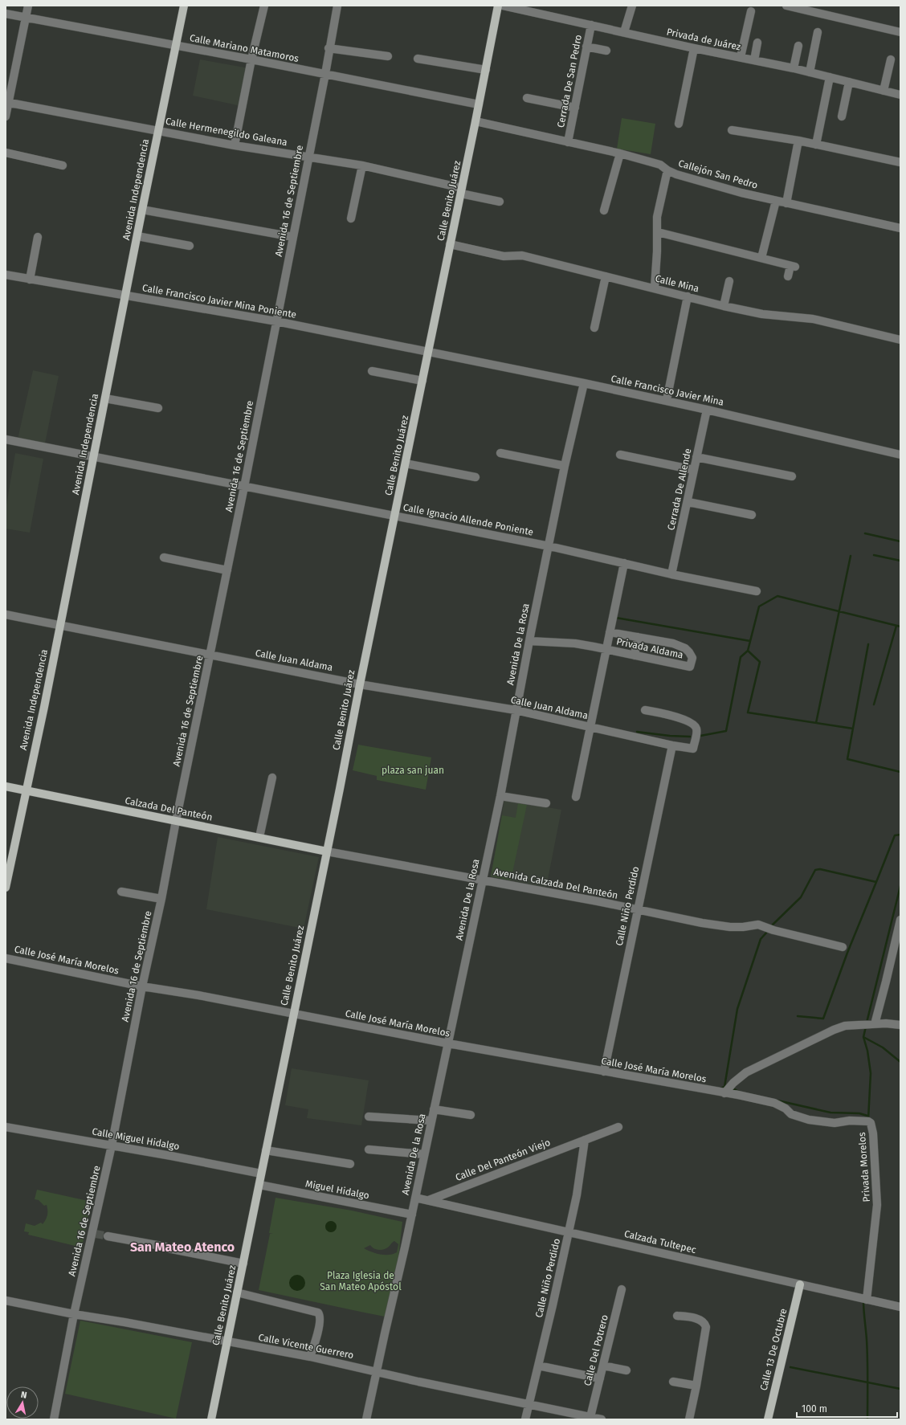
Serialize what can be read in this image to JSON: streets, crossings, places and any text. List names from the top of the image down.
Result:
{
  "streets": {
    "main road": [
      "Avenida Independencia",
      "Calle Benito Juárez",
      "Calzada Del Panteón",
      "Calle 13 De Octubre"
    ],
    "street": [
      "Privada de Juárez",
      "Calle Mariano Matamoros",
      "Cerrada De San Pedro",
      "Calle Hermenegildo Galeana",
      "Callejón San Pedro",
      "Avenida 16 de Septiembre",
      "Calle Mina",
      "Calle Francisco Javier Mina Poniente",
      "Calle Francisco Javier Mina",
      "Cerrada De Allende",
      "Calle Ignacio Allende Poniente",
      "Avenida De la Rosa",
      "Privada Aldama",
      "Calle Juan Aldama",
      "Avenida Calzada Del Panteón",
      "Calle Niño Perdido",
      "Calle José María Morelos",
      "Calle Miguel Hidalgo",
      "Calle Del Panteón Viejo",
      "Privada Morelos",
      "Miguel Hidalgo",
      "Calzada Tultepec",
      "Calle Vicente Guerrero",
      "Calle Del Potrero"
    ]
  },
  "crossings": [
    ["Privada de Juárez", "Cerrada De San Pedro"],
    ["Calle Mariano Matamoros", "Avenida Independencia"],
    ["Calle Mariano Matamoros", "Avenida 16 de Septiembre"],
    ["Calle Mariano Matamoros", "Calle Benito Juárez"],
    ["Cerrada De San Pedro", "Callejón San Pedro"],
    ["Calle Hermenegildo Galeana", "Avenida Independencia"],
    ["Calle Hermenegildo Galeana", "Avenida 16 de Septiembre"],
    ["Calle Hermenegildo Galeana", "Calle Benito Juárez"],
    ["Callejón San Pedro", "Calle Benito Juárez"],
    ["Avenida Independencia", "Calle Francisco Javier Mina Poniente"],
    ["Avenida Independencia", "Calle Ignacio Allende Poniente"],
    ["Avenida Independencia", "Calle Juan Aldama"],
    ["Avenida Independencia", "Calzada Del Panteón"],
    ["Avenida 16 de Septiembre", "Calle Francisco Javier Mina Poniente"],
    ["Avenida 16 de Septiembre", "Calle Ignacio Allende Poniente"],
    ["Avenida 16 de Septiembre", "Calle Juan Aldama"],
    ["Avenida 16 de Septiembre", "Calzada Del Panteón"],
    ["Avenida 16 de Septiembre", "Calle José María Morelos"],
    ["Avenida 16 de Septiembre", "Calle Miguel Hidalgo"],
    ["Avenida 16 de Septiembre", "Calle Vicente Guerrero"],
    ["Calle Benito Juárez", "Calle Mina"],
    ["Calle Benito Juárez", "Calle Francisco Javier Mina Poniente"],
    ["Calle Benito Juárez", "Calle Francisco Javier Mina"],
    ["Calle Benito Juárez", "Calle Ignacio Allende Poniente"],
    ["Calle Benito Juárez", "Calle Juan Aldama"],
    ["Calle Benito Juárez", "Calzada Del Panteón"],
    ["Calle Benito Juárez", "Avenida Calzada Del Panteón"],
    ["Calle Benito Juárez", "Calle José María Morelos"],
    ["Calle Benito Juárez", "Calle Miguel Hidalgo"],
    ["Calle Benito Juárez", "Miguel Hidalgo"],
    ["Calle Benito Juárez", "Calle Vicente Guerrero"],
    ["Calle Francisco Javier Mina Poniente", "Calle Francisco Javier Mina"],
    ["Calle Francisco Javier Mina", "Cerrada De Allende"],
    ["Calle Francisco Javier Mina", "Avenida De la Rosa"],
    ["Cerrada De Allende", "Calle Ignacio Allende Poniente"],
    ["Calle Ignacio Allende Poniente", "Avenida De la Rosa"],
    ["Avenida De la Rosa", "Privada Aldama"],
    ["Avenida De la Rosa", "Calle Juan Aldama"],
    ["Avenida De la Rosa", "Avenida Calzada Del Panteón"],
    ["Avenida De la Rosa", "Calle José María Morelos"],
    ["Avenida De la Rosa", "Miguel Hidalgo"],
    ["Avenida De la Rosa", "Calzada Tultepec"],
    ["Avenida De la Rosa", "Calle Vicente Guerrero"],
    ["Calle Juan Aldama", "Calle Niño Perdido"],
    ["Calzada Del Panteón", "Avenida Calzada Del Panteón"],
    ["Avenida Calzada Del Panteón", "Calle Niño Perdido"],
    ["Calle Niño Perdido", "Calle José María Morelos"],
    ["Calle Niño Perdido", "Calle Del Panteón Viejo"],
    ["Calle Niño Perdido", "Calzada Tultepec"],
    ["Calle Niño Perdido", "Calle Vicente Guerrero"],
    ["Calle José María Morelos", "Privada Morelos"],
    ["Calle Del Panteón Viejo", "Calzada Tultepec"],
    ["Privada Morelos", "Calzada Tultepec"],
    ["Calzada Tultepec", "Calle 13 De Octubre"],
    ["Calle Vicente Guerrero", "Calle Del Potrero"]
  ],
  "districts": ["San Mateo Atenco"],
  "parks": ["plaza san juan", "Plaza Iglesia de San Mateo Apóstol"],
  "scale_bar": "100 m",
  "north": "top"
}
